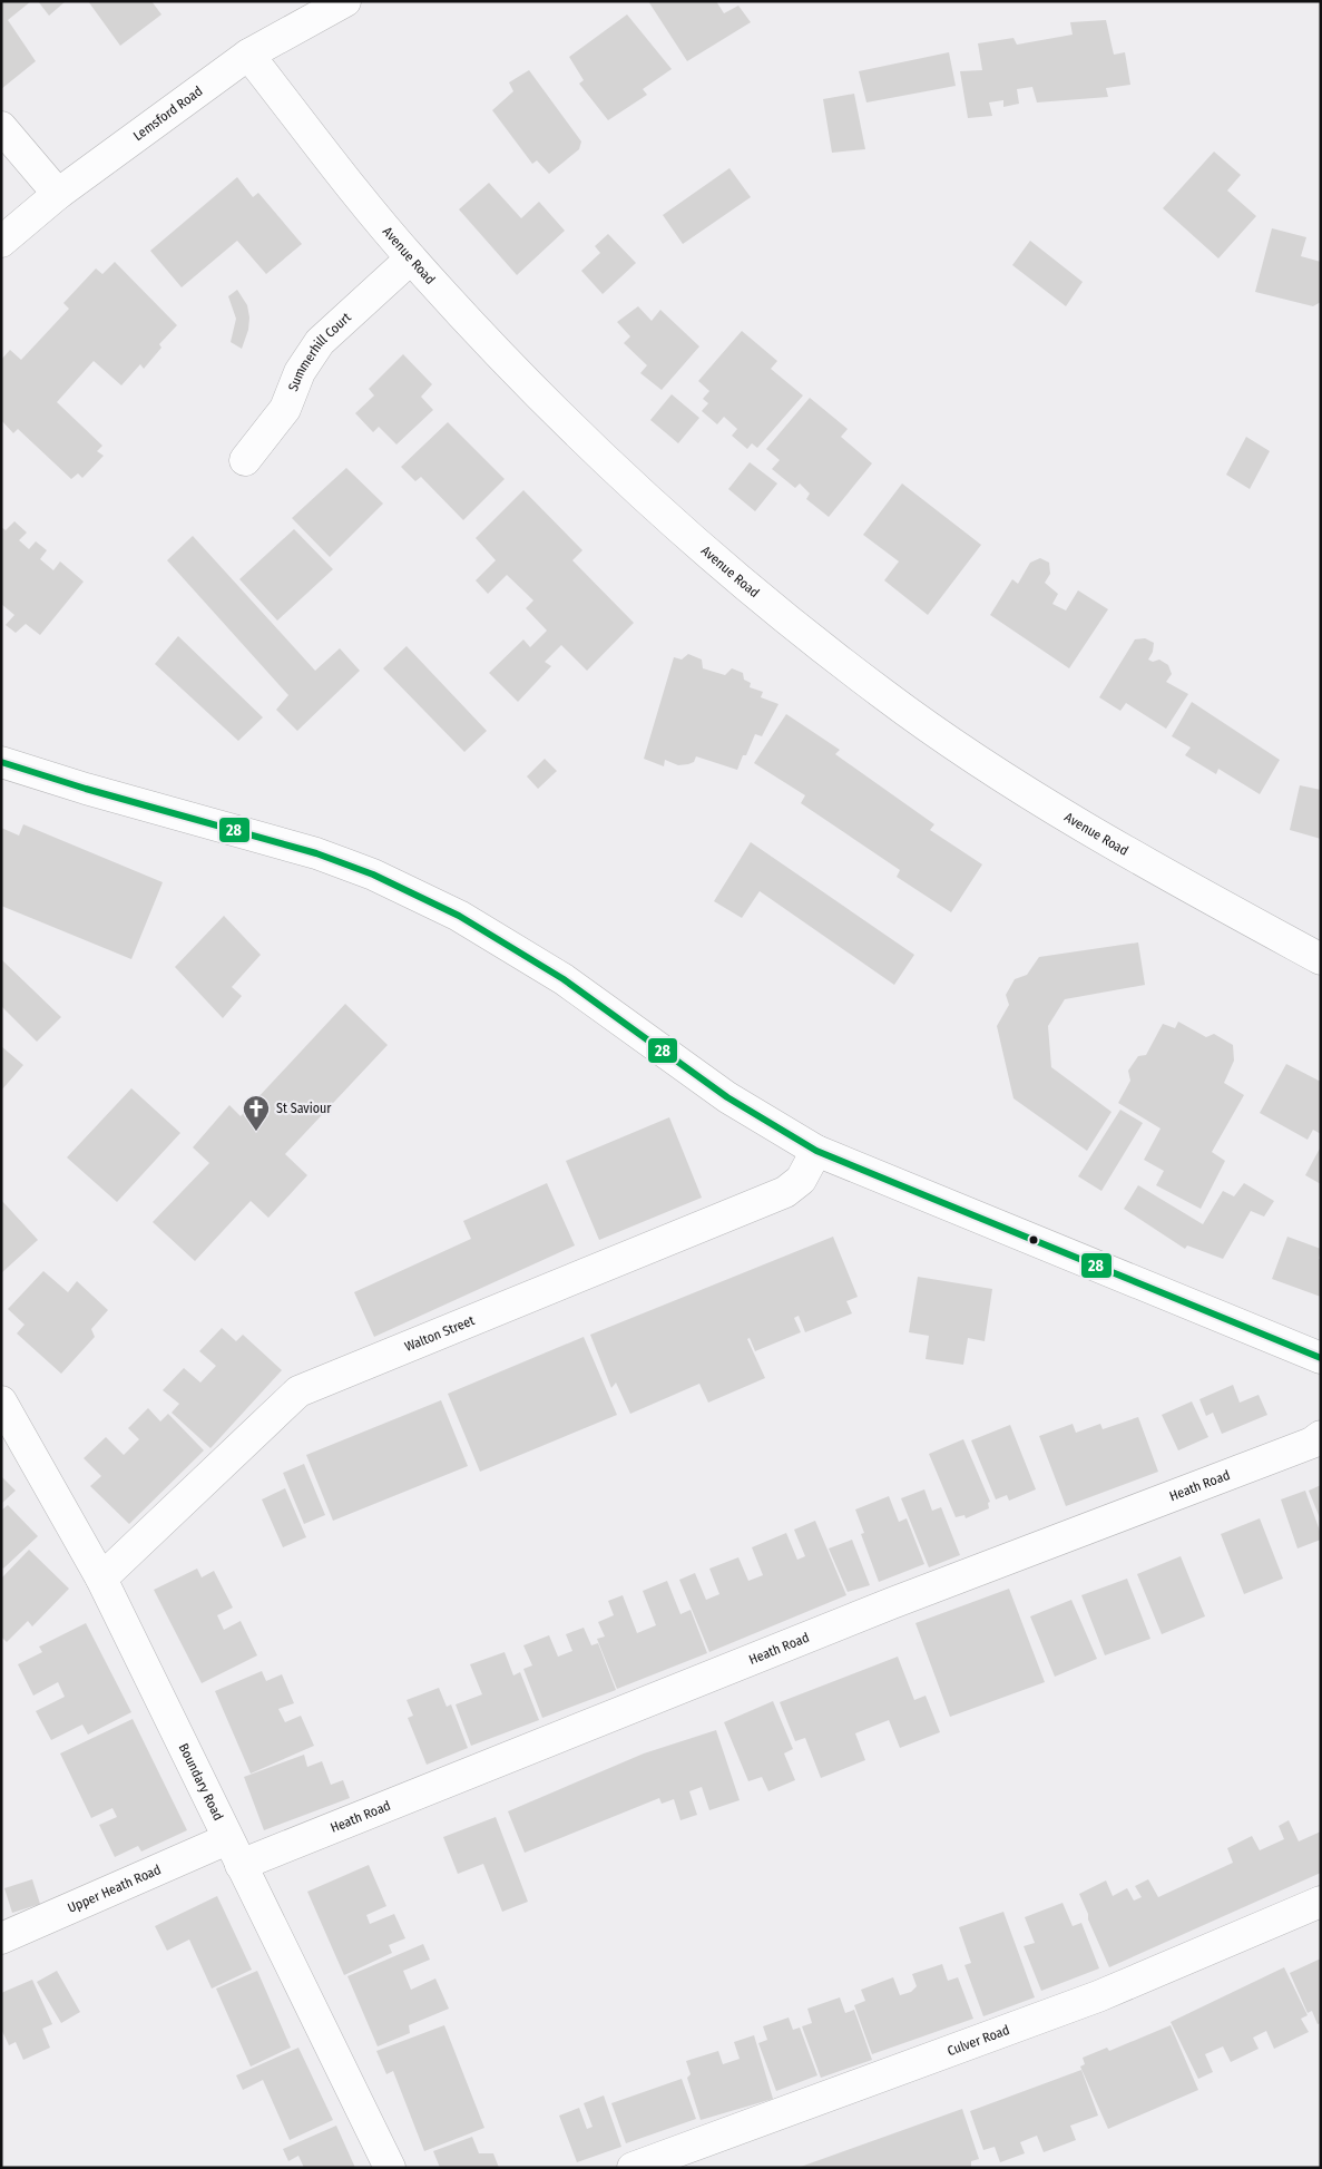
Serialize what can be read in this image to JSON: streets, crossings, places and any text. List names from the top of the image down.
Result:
{
  "streets": {
    "street": [
      "Lemsford Road",
      "Avenue Road",
      "Summerhill Court",
      "Walton Street",
      "Heath Road",
      "Boundary Road",
      "Upper Heath Road",
      "Culver Road"
    ]
  },
  "crossings": [
    ["Lemsford Road", "Avenue Road"],
    ["Avenue Road", "Summerhill Court"],
    ["Walton Street", "Boundary Road"],
    ["Heath Road", "Boundary Road"],
    ["Heath Road", "Upper Heath Road"],
    ["Boundary Road", "Upper Heath Road"]
  ],
  "places": {
    "church": ["St Saviour"]
  },
  "lines": ["transit line 28"]
}
